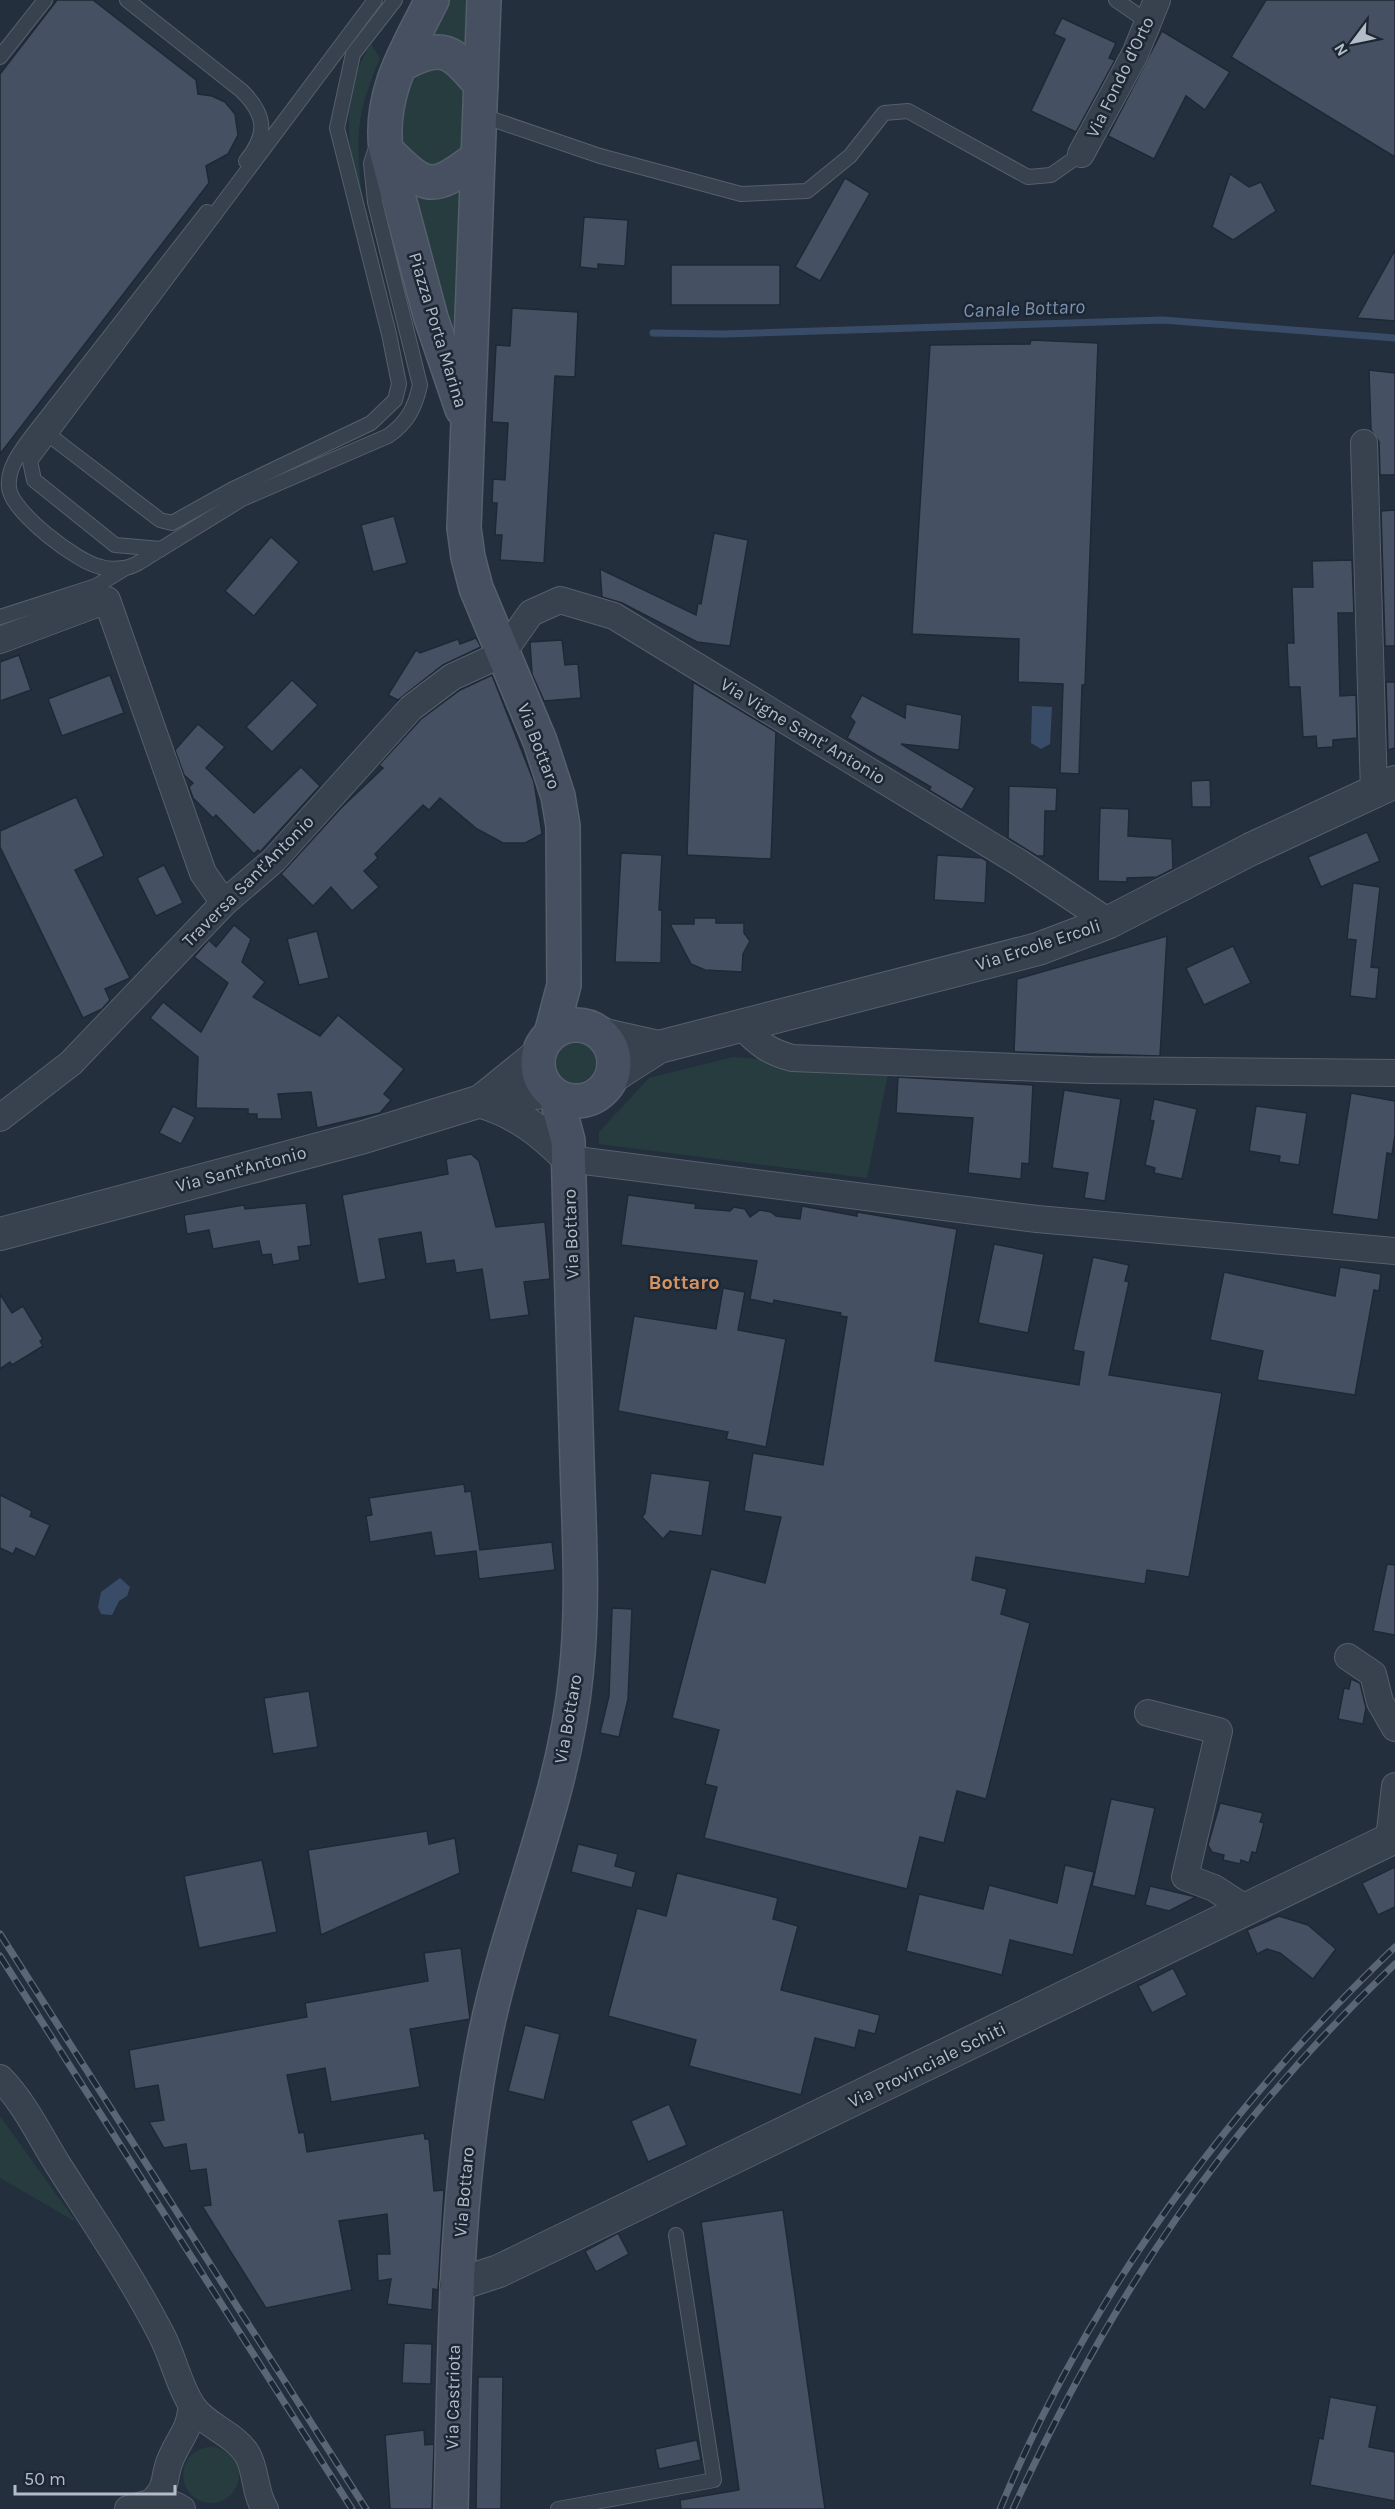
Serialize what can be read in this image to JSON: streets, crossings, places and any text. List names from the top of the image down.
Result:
{
  "streets": {
    "main road": ["Piazza Porta Marina", "Via Bottaro", "Via Castriota"],
    "street": [
      "Via Fondo d'Orto",
      "Via Vigne Sant' Antonio",
      "Traversa Sant'Antonio",
      "Via Ercole Ercoli",
      "Via Sant'Antonio",
      "Via Provinciale Schiti"
    ]
  },
  "crossings": [
    ["Piazza Porta Marina", "Via Bottaro"],
    ["Via Vigne Sant' Antonio", "Via Bottaro"],
    ["Via Vigne Sant' Antonio", "Traversa Sant'Antonio"],
    ["Via Vigne Sant' Antonio", "Via Ercole Ercoli"],
    ["Via Bottaro", "Traversa Sant'Antonio"],
    ["Via Bottaro", "Via Ercole Ercoli"],
    ["Via Bottaro", "Via Sant'Antonio"],
    ["Via Bottaro", "Via Provinciale Schiti"],
    ["Via Bottaro", "Via Castriota"],
    ["Via Ercole Ercoli", "Via Sant'Antonio"],
    ["Via Provinciale Schiti", "Via Castriota"]
  ],
  "districts": ["Bottaro"],
  "water": ["Canale Bottaro"],
  "scale_bar": "50 m",
  "north": "bottom left"
}
